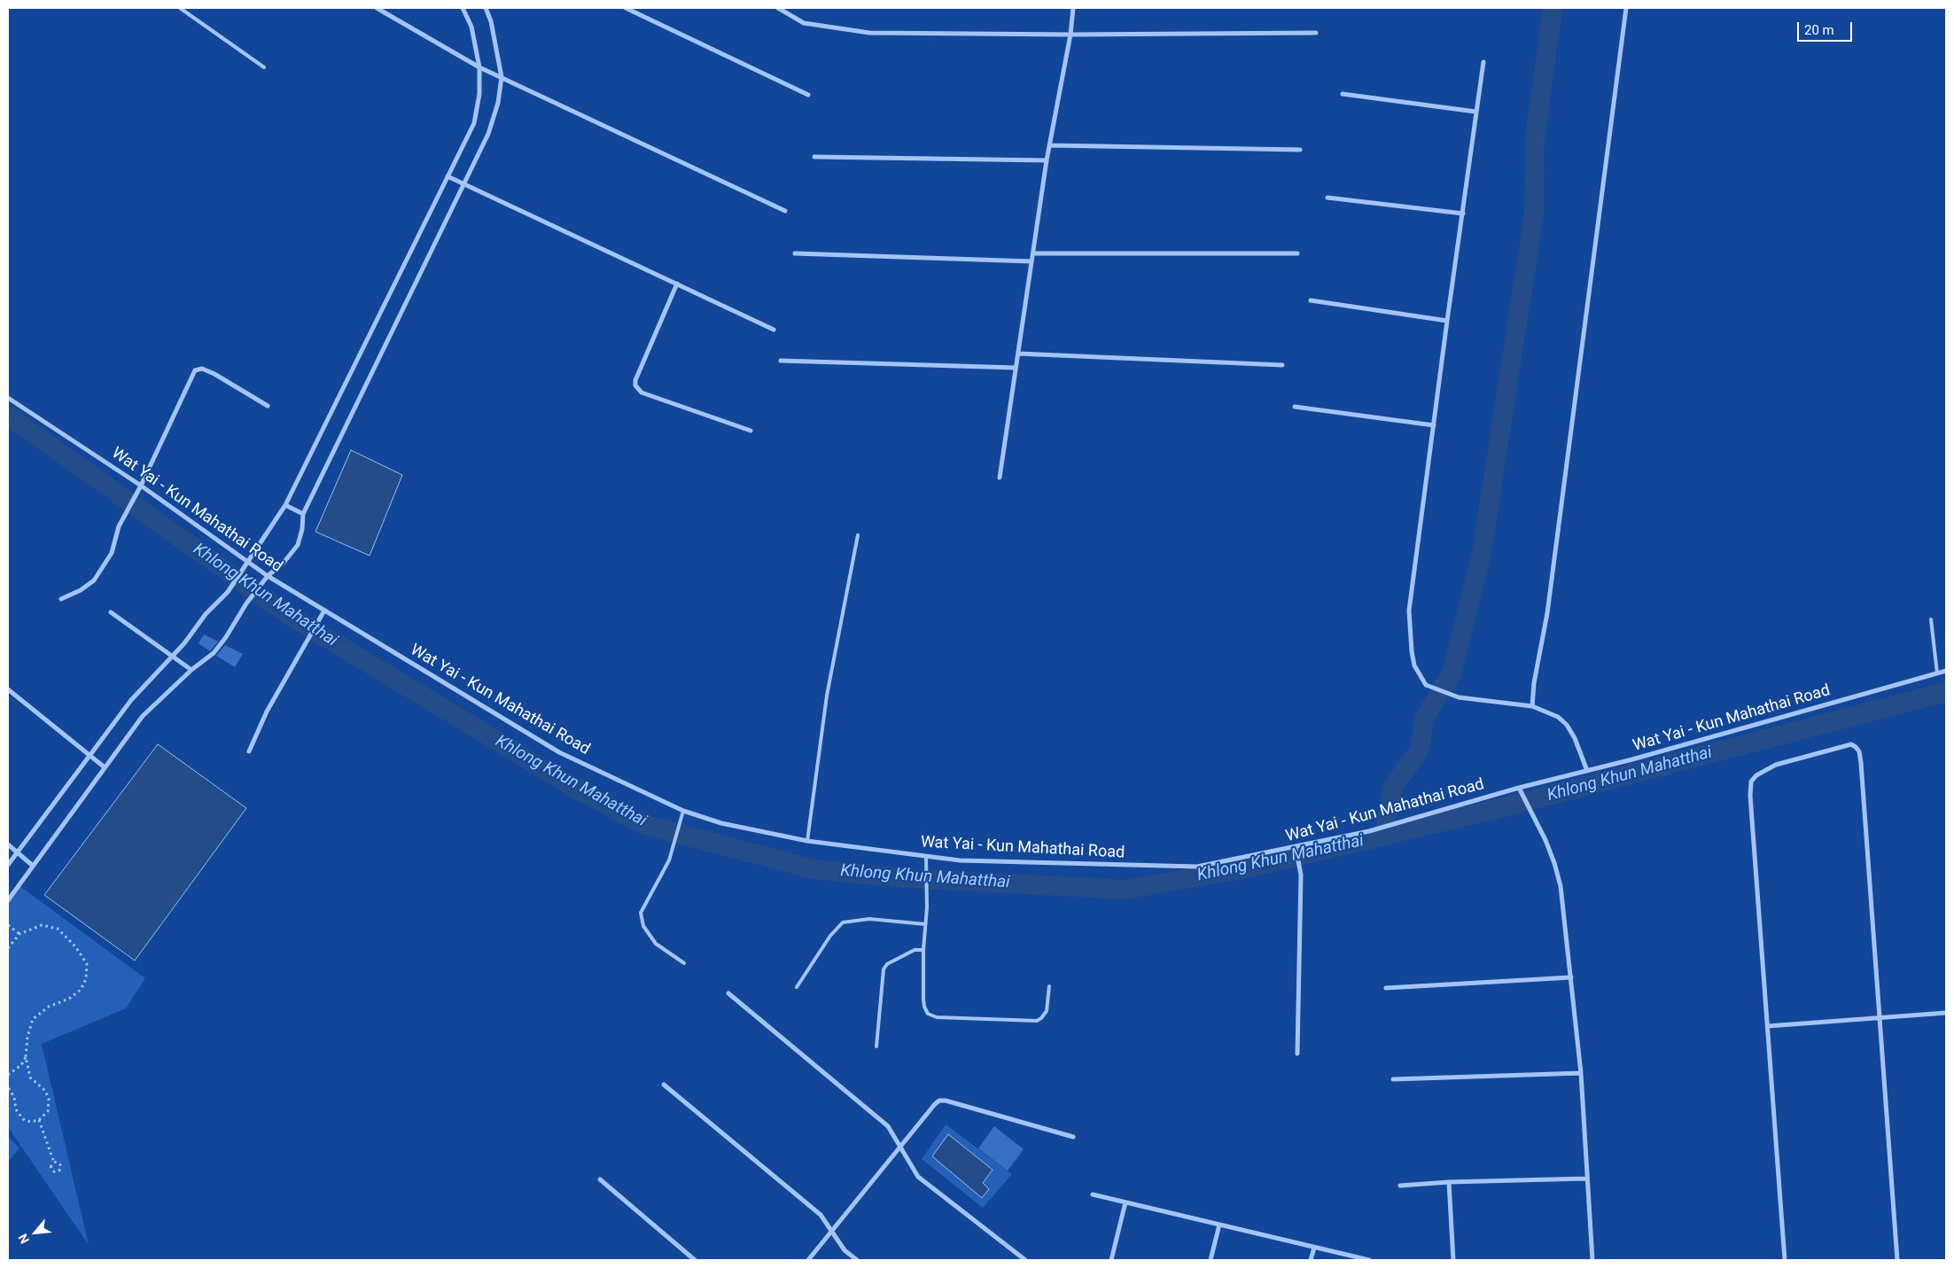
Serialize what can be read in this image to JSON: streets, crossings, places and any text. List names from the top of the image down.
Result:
{
  "streets": {
    "street": ["Wat Yai - Kun Mahathai Road"]
  },
  "water": ["Khlong Khun Mahatthai"],
  "scale_bar": "20 m",
  "north": "bottom left"
}
